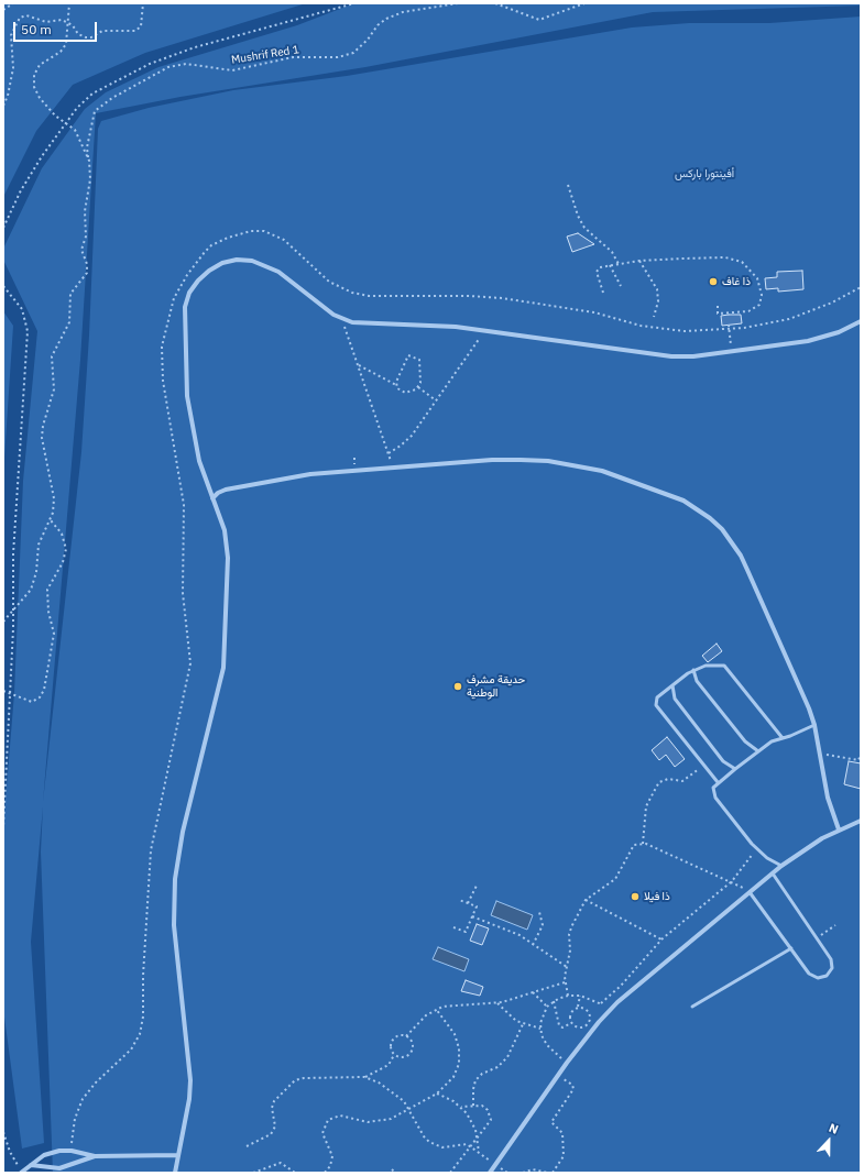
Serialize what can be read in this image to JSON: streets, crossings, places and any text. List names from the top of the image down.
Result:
{
  "streets": {
    "path": ["Mushrif Red 1"]
  },
  "parks": ["أفينتورا باركس"],
  "places": ["ذا غاف", "حديقة مشرف الوطنية", "ذا فيلا"],
  "scale_bar": "50 m",
  "north": "top"
}
